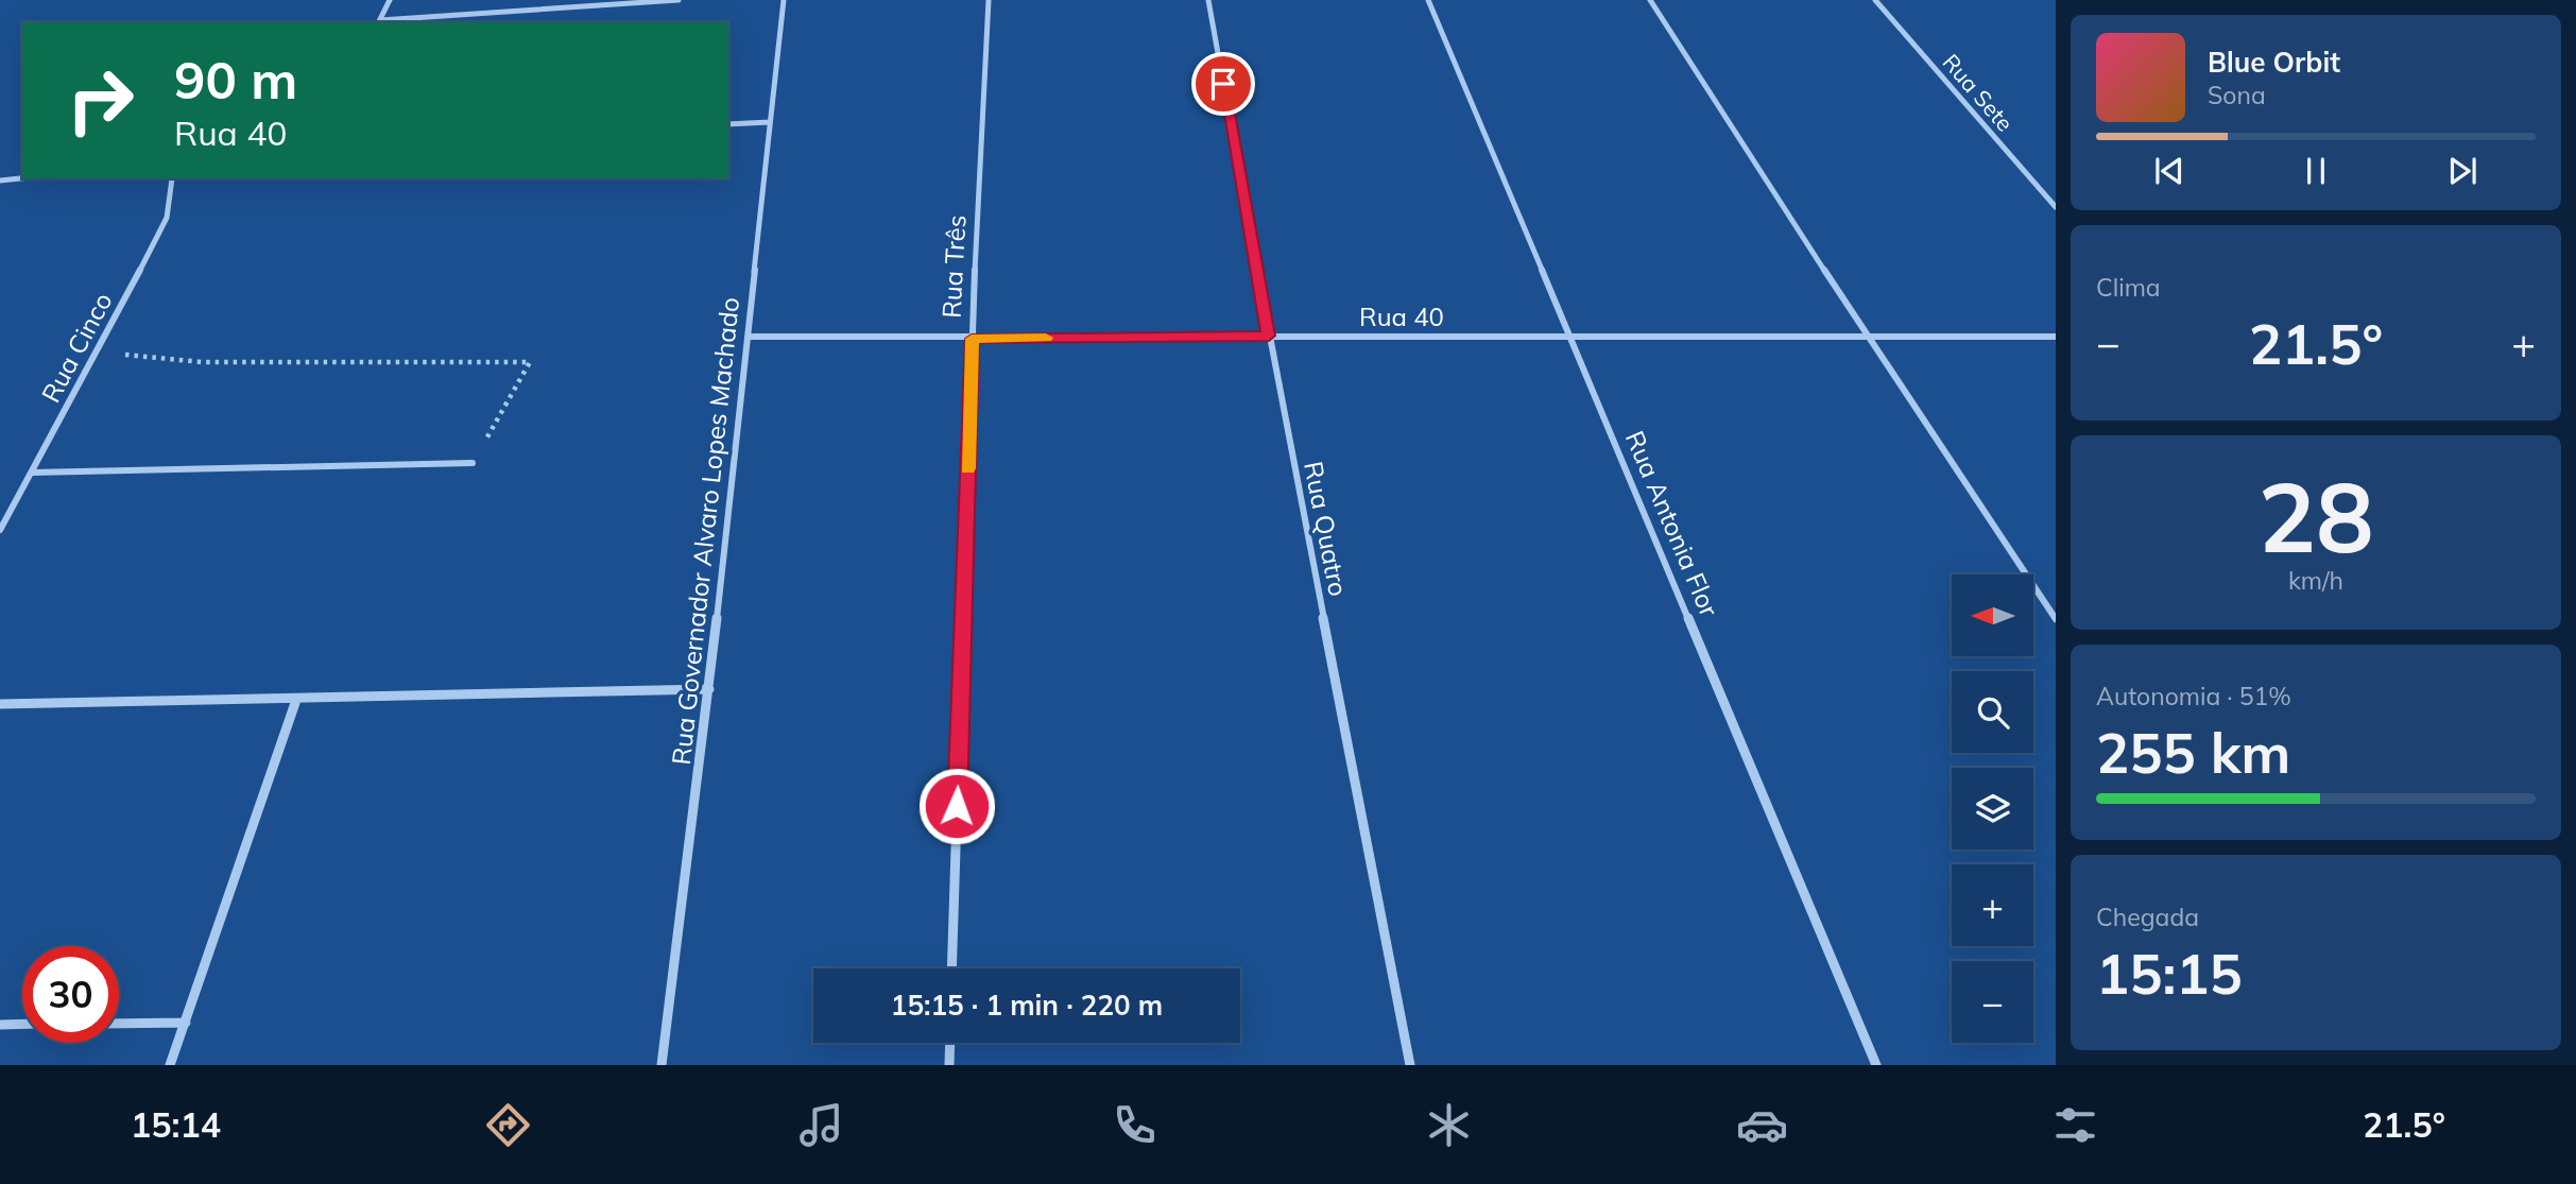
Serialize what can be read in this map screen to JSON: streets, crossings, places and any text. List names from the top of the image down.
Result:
{
  "streets": {
    "street": [
      "Rua Sete",
      "Rua Três",
      "Rua 40",
      "Rua Cinco",
      "Rua Antonia Flor",
      "Rua Quatro",
      "Rua Governador Alvaro Lopes Machado"
    ]
  },
  "crossings": [
    ["Rua Três", "Rua 40"],
    ["Rua 40", "Rua Antonia Flor"],
    ["Rua 40", "Rua Quatro"],
    ["Rua 40", "Rua Governador Alvaro Lopes Machado"]
  ],
  "north": "left",
  "page": {
    "turn": ["90 m", "Rua 40"],
    "song": ["Blue Orbit", "Sona"],
    "tile": [
      "Clima",
      ["28", "km/h"],
      ["Autonomia · 51%", "255 km"],
      ["Chegada", "15:15"]
    ],
    "heat": ["−", "21.5°", "+"],
    "map_buttons": ["+", "−"],
    "limit": "30",
    "trip": "15:15 · 1 min · 220 m",
    "tabs": ["15:14", "21.5°"]
  }
}
